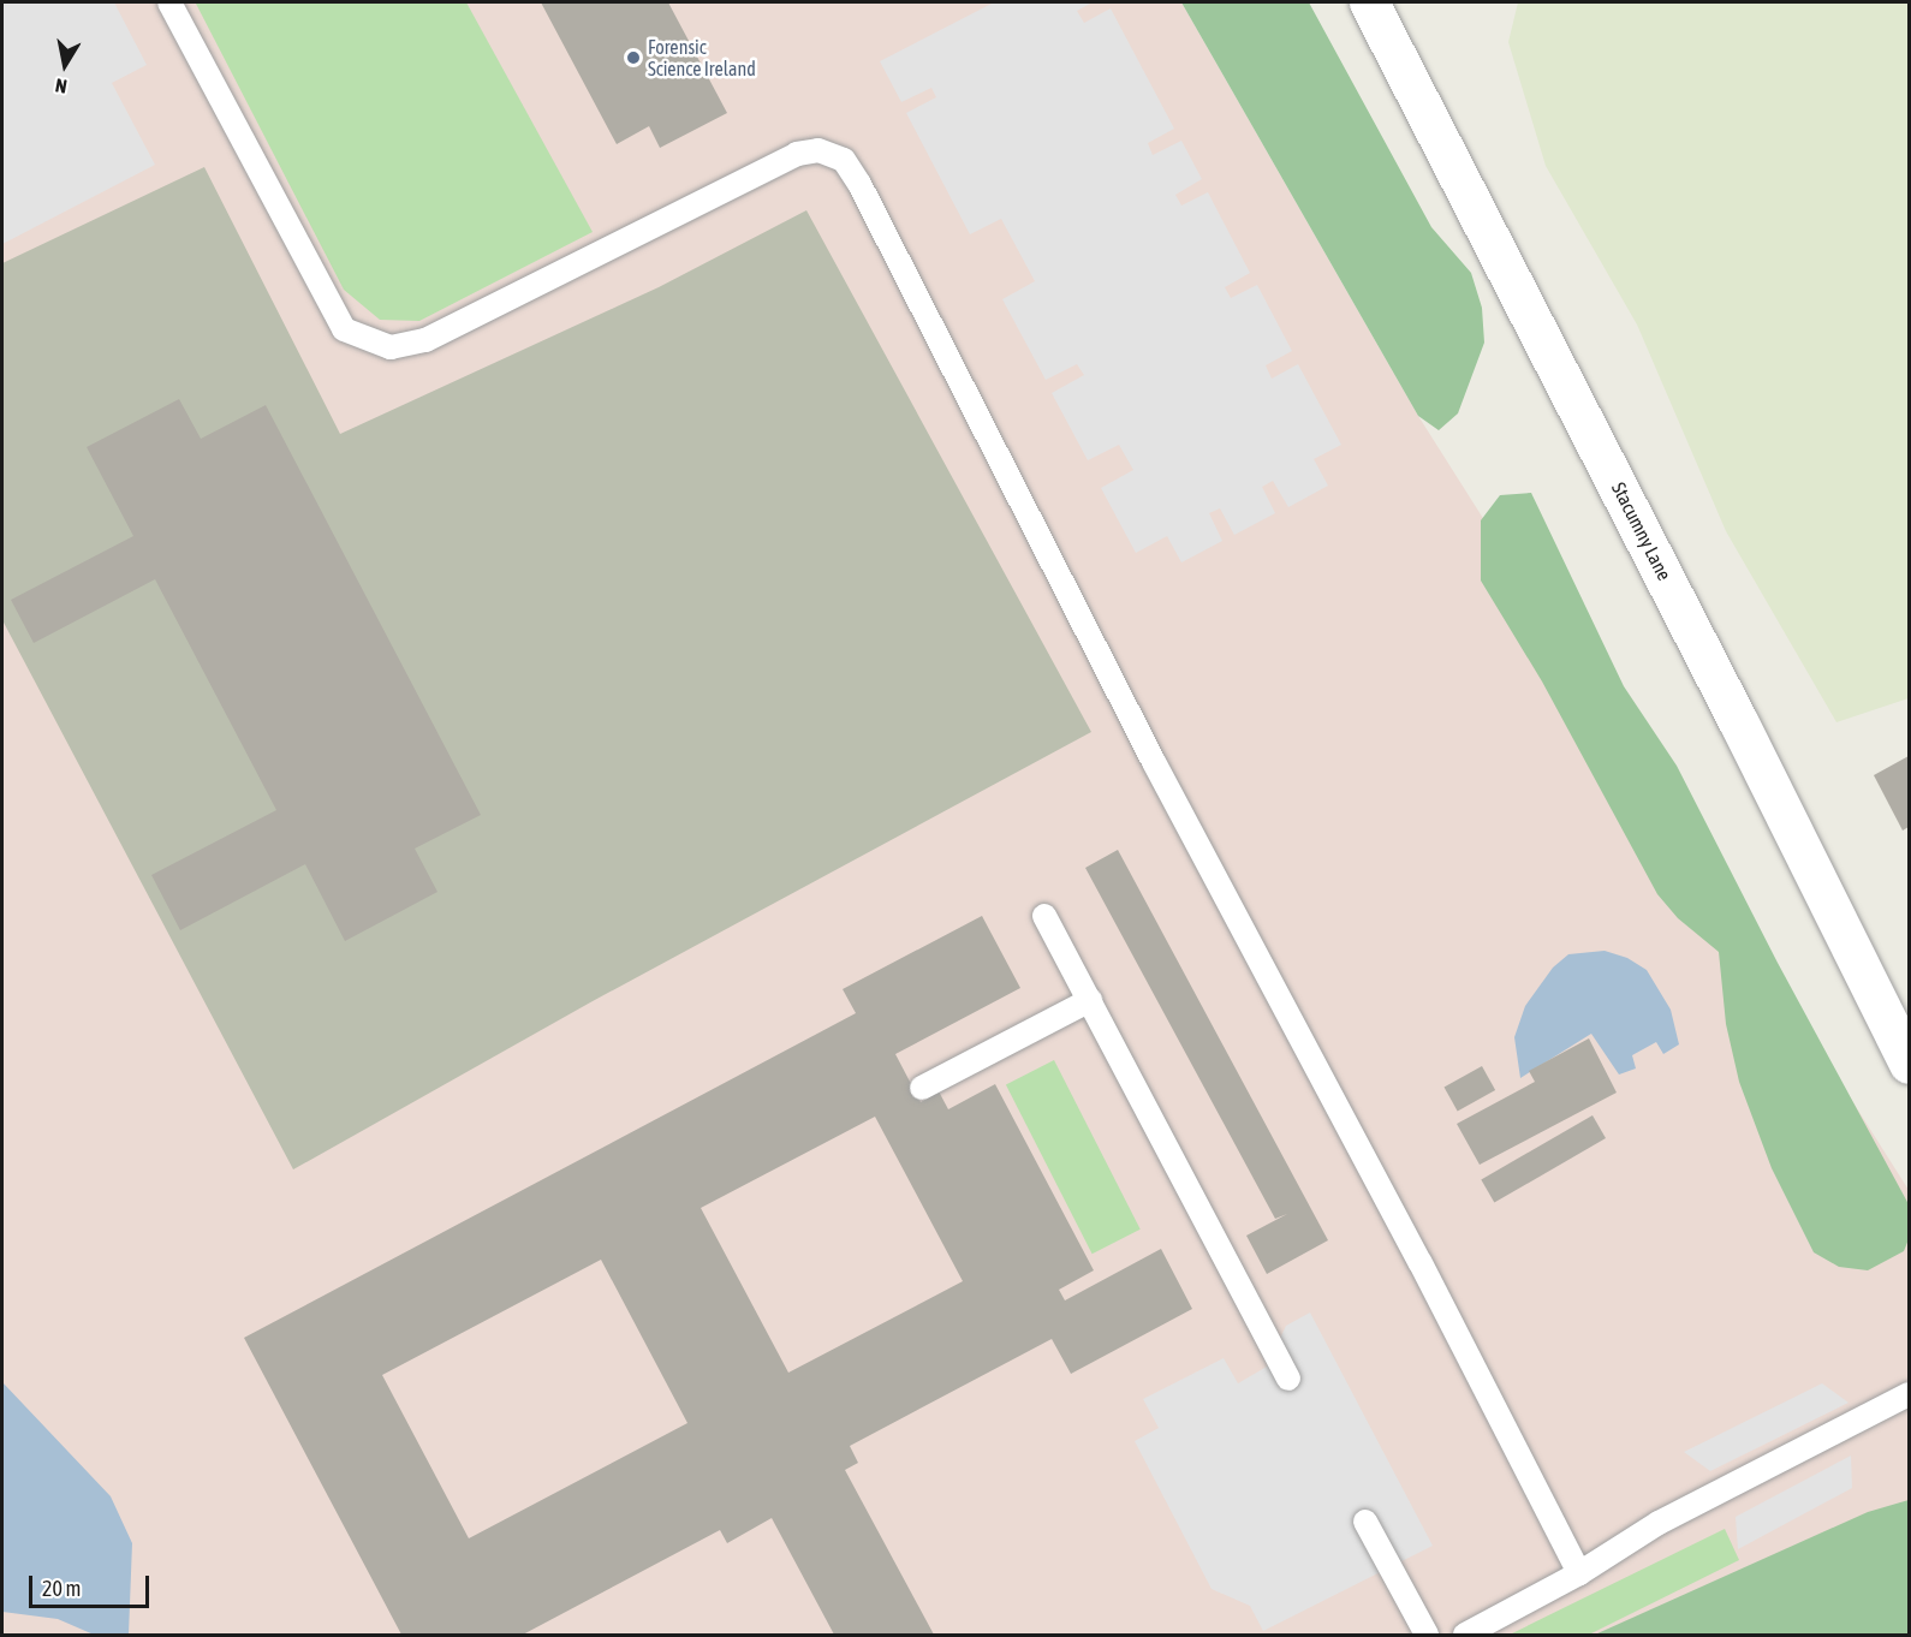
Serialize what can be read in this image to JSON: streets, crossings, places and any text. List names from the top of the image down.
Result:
{
  "streets": {
    "street": ["Stacumny Lane"]
  },
  "places": ["Forensic Science Ireland"],
  "scale_bar": "20 m",
  "north": "bottom"
}
